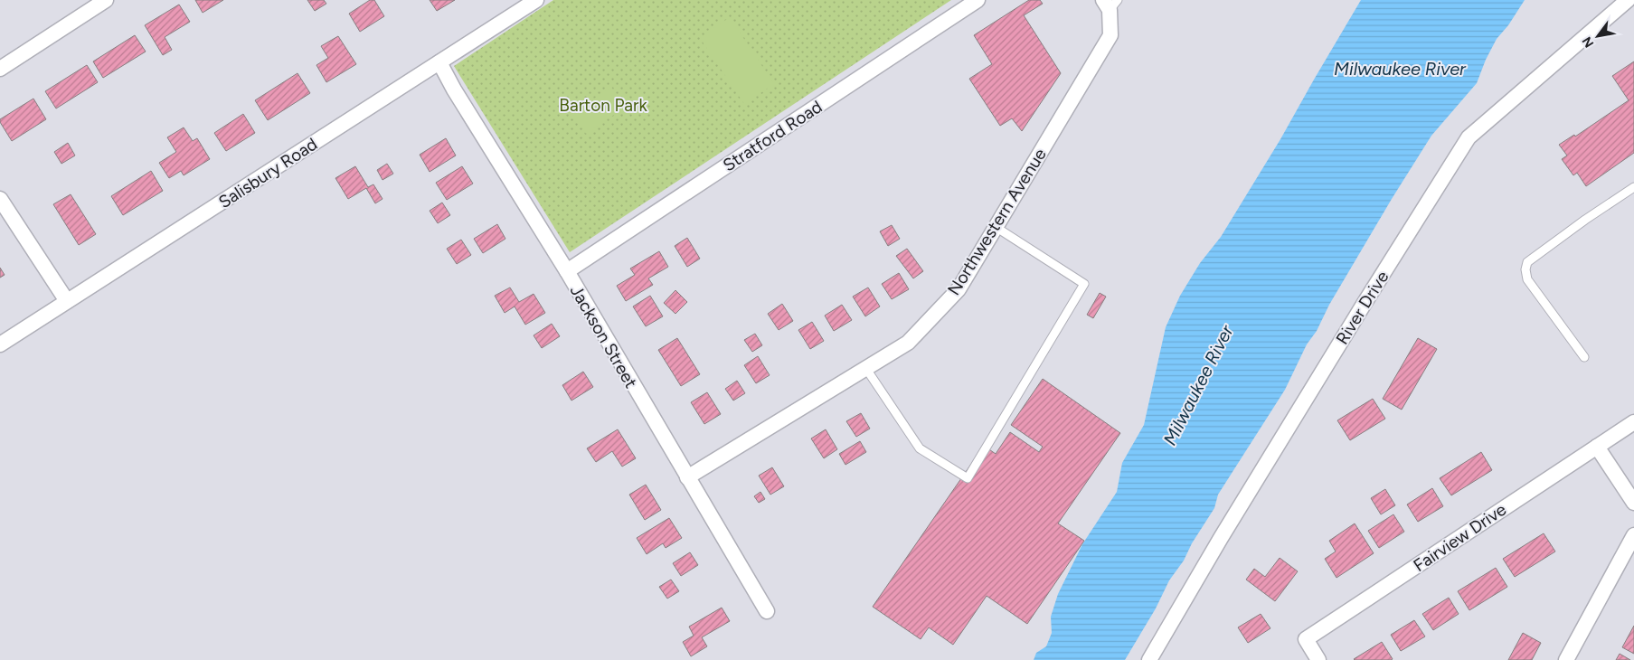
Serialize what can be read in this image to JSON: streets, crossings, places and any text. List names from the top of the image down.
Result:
{
  "streets": {
    "street": [
      "Stratford Road",
      "Salisbury Road",
      "Northwestern Avenue",
      "River Drive",
      "Jackson Street",
      "Fairview Drive"
    ]
  },
  "crossings": [
    ["Stratford Road", "Jackson Street"],
    ["Salisbury Road", "Jackson Street"],
    ["Northwestern Avenue", "Jackson Street"]
  ],
  "water": ["Milwaukee River"],
  "parks": ["Barton Park"],
  "north": "bottom left"
}
